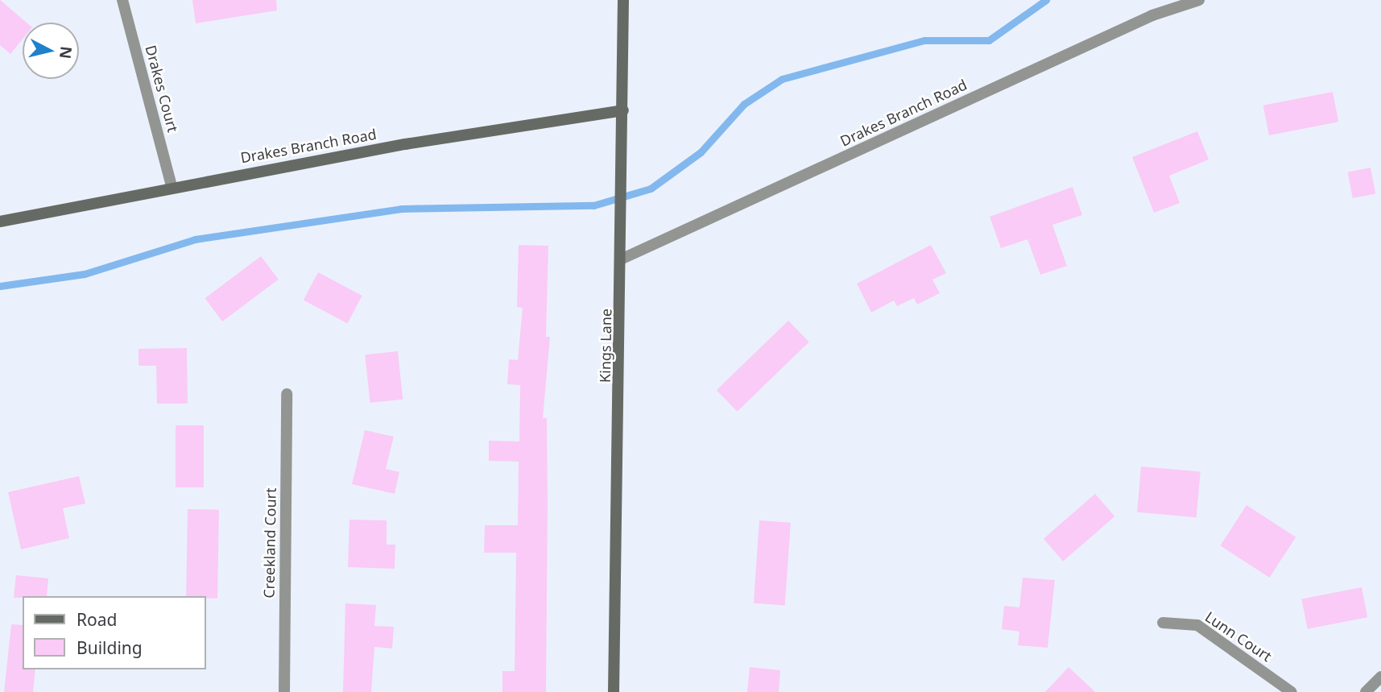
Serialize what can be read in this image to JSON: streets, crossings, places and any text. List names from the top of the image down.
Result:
{
  "streets": {
    "street": [
      "Drakes Court",
      "Drakes Branch Road",
      "Kings Lane",
      "Creekland Court",
      "Lunn Court"
    ]
  },
  "crossings": [
    ["Drakes Court", "Drakes Branch Road"],
    ["Drakes Branch Road", "Kings Lane"]
  ],
  "legend": ["Road", "Building"],
  "north": "right"
}
